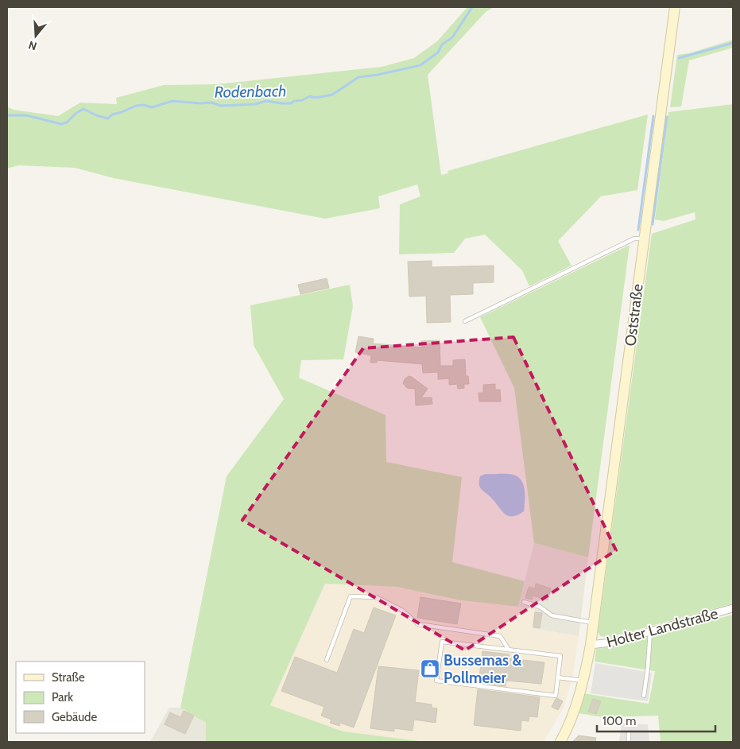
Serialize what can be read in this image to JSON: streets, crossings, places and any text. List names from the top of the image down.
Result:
{
  "streets": {
    "main road": ["Oststraße"],
    "street": ["Holter Landstraße"]
  },
  "crossings": [
    ["Oststraße", "Holter Landstraße"]
  ],
  "water": ["Rodenbach"],
  "places": {
    "shop": ["Bussemas & Pollmeier"]
  },
  "legend": ["Straße", "Park", "Gebäude"],
  "scale_bar": "100 m",
  "north": "bottom"
}
